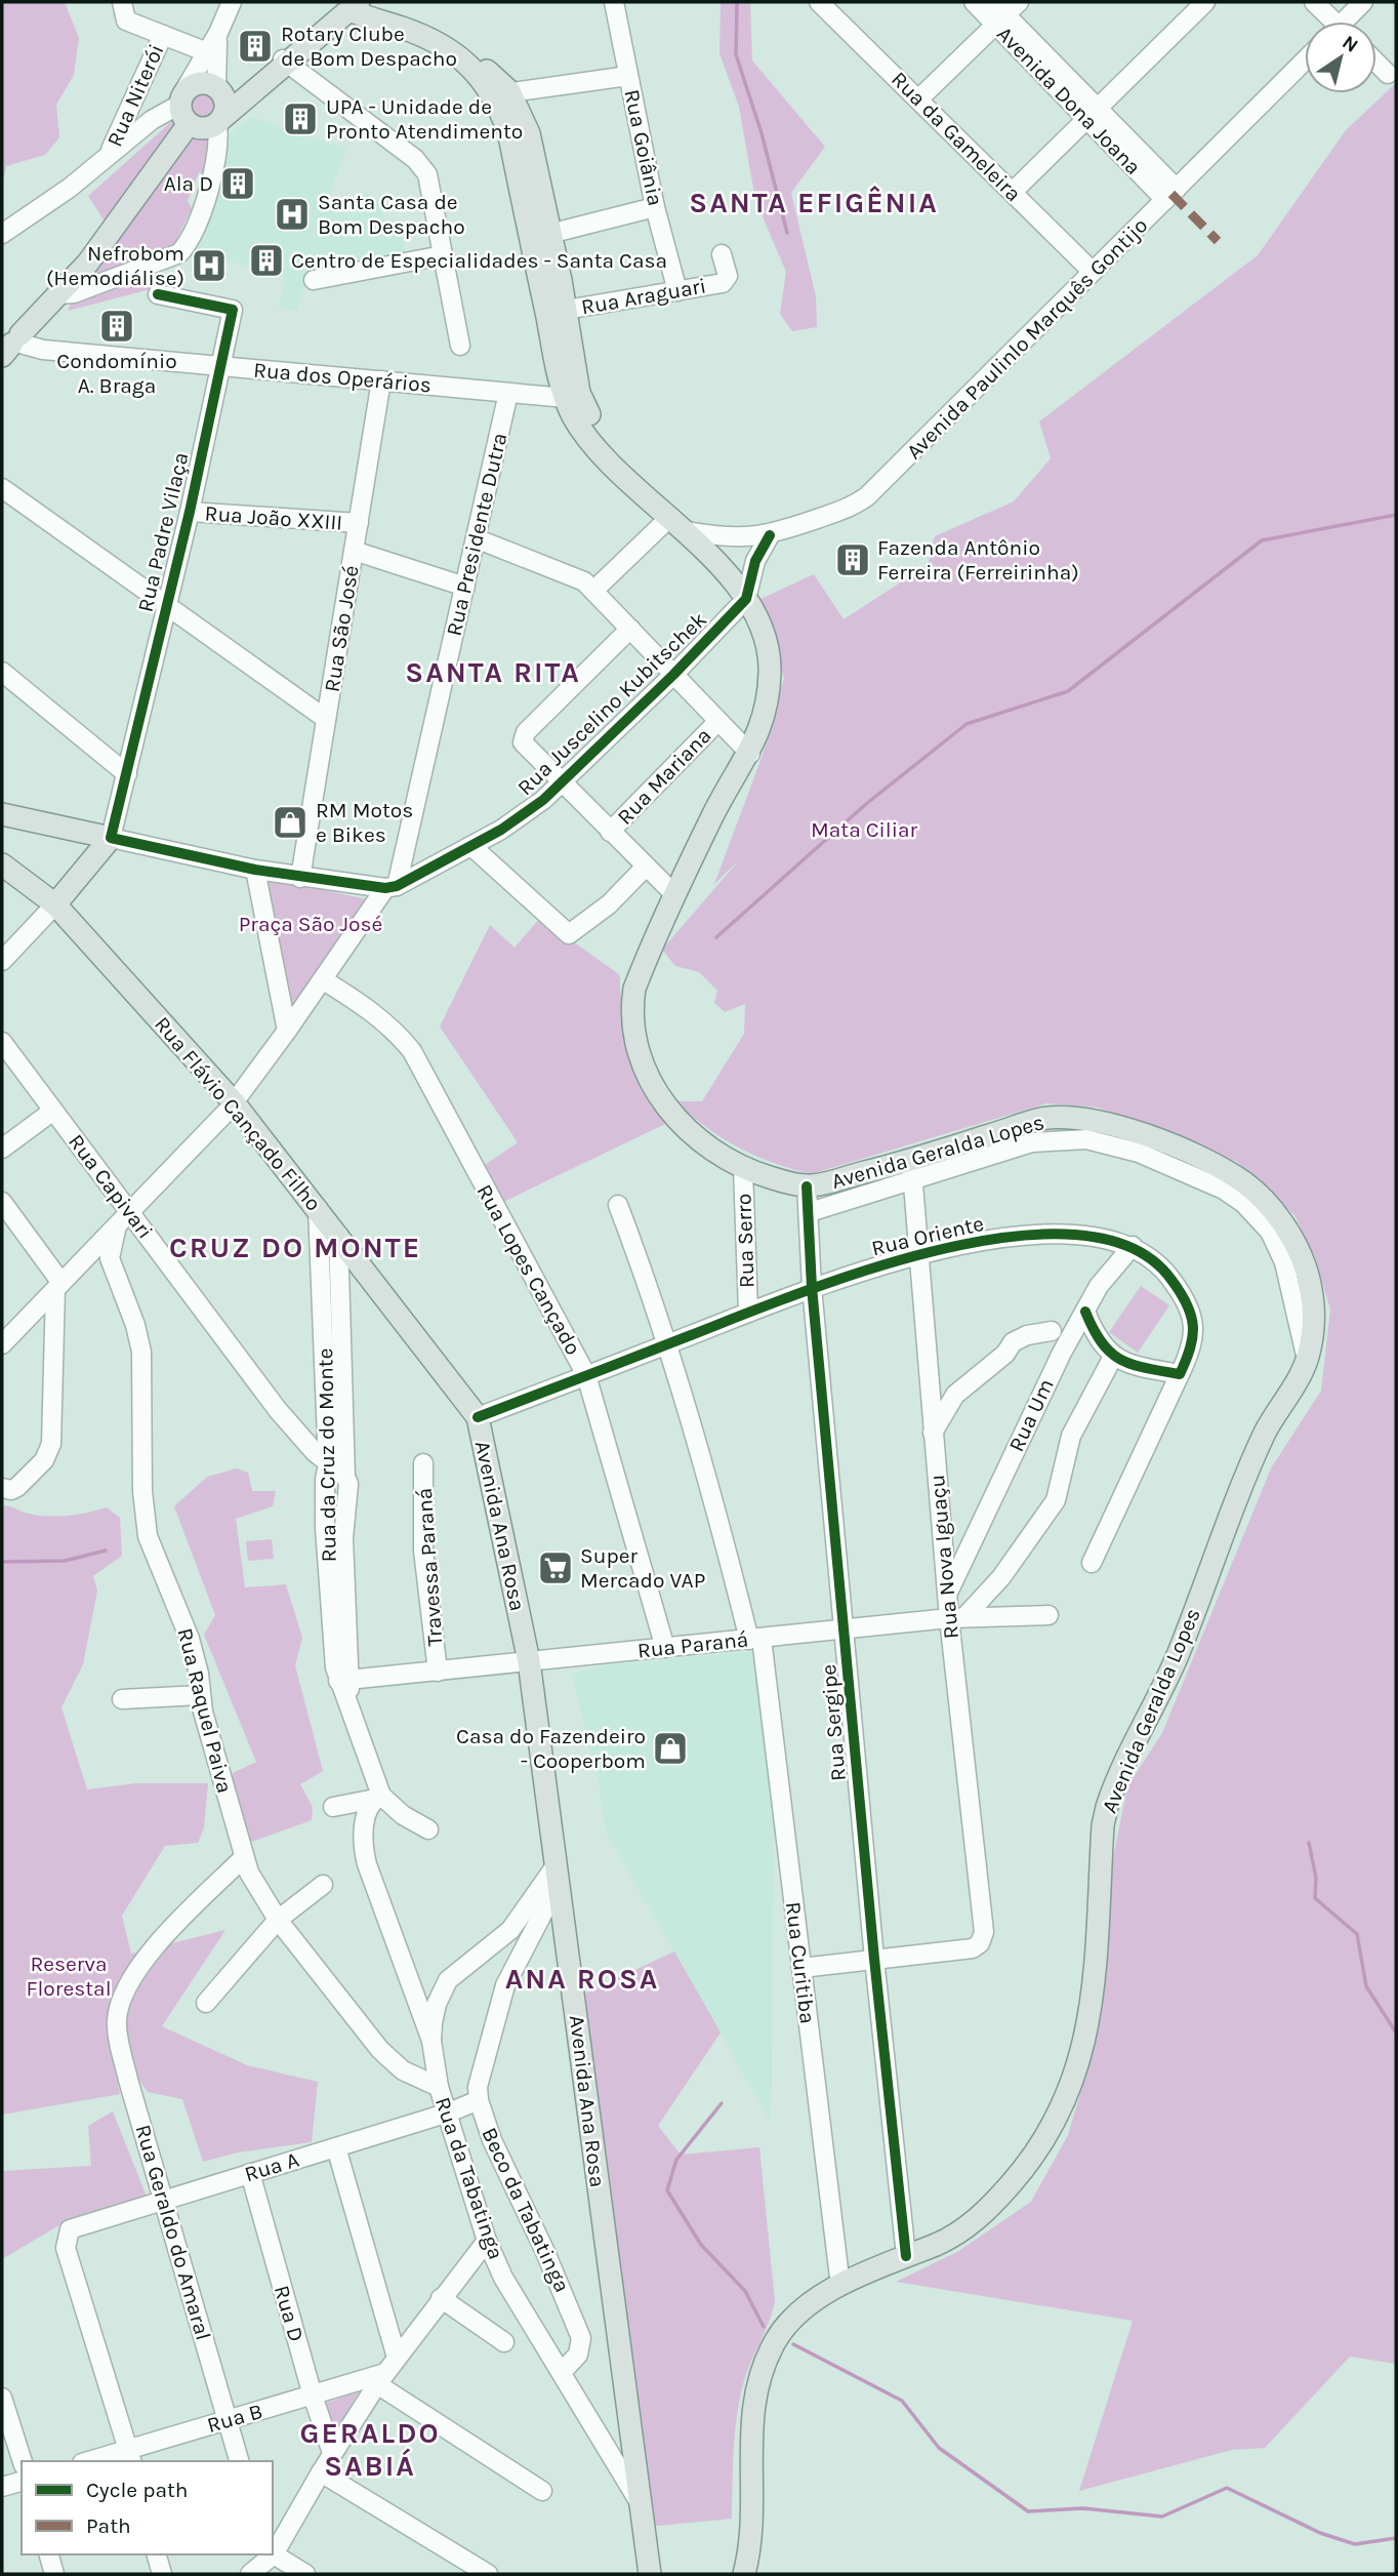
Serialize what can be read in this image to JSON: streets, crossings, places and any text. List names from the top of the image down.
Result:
{
  "streets": {
    "main road": ["Rua Flávio Cançado Filho", "Avenida Geralda Lopes", "Avenida Ana Rosa"],
    "street": [
      "Rua Niterói",
      "Avenida Dona Joana",
      "Rua da Gameleira",
      "Rua Goiânia",
      "Rua Araguari",
      "Avenida Paulinlo Marquês Gontijo",
      "Rua dos Operários",
      "Rua João XXIII",
      "Rua Padre Vilaça",
      "Rua Presidente Dutra",
      "Rua São José",
      "Rua Juscelino Kubitschek",
      "Rua Mariana",
      "Rua Capivari",
      "Rua Oriente",
      "Rua Serro",
      "Rua Lopes Cançado",
      "Rua Um",
      "Rua da Cruz do Monte",
      "Rua Nova Iguaçu",
      "Travessa Paraná",
      "Rua Paraná",
      "Rua Raquel Paiva",
      "Rua Sergipe",
      "Rua Curitiba",
      "Rua A",
      "Rua da Tabatinga",
      "Beco da Tabatinga",
      "Rua Geraldo do Amaral",
      "Rua D",
      "Rua B"
    ]
  },
  "crossings": [
    ["Avenida Dona Joana", "Avenida Paulinlo Marquês Gontijo"],
    ["Rua da Gameleira", "Avenida Paulinlo Marquês Gontijo"],
    ["Rua Goiânia", "Rua Araguari"],
    ["Avenida Paulinlo Marquês Gontijo", "Avenida Geralda Lopes"],
    ["Rua dos Operários", "Rua Padre Vilaça"],
    ["Rua dos Operários", "Rua Presidente Dutra"],
    ["Rua dos Operários", "Rua São José"],
    ["Rua dos Operários", "Avenida Geralda Lopes"],
    ["Rua João XXIII", "Rua Padre Vilaça"],
    ["Rua João XXIII", "Rua São José"],
    ["Rua Presidente Dutra", "Rua Juscelino Kubitschek"],
    ["Rua Juscelino Kubitschek", "Avenida Geralda Lopes"],
    ["Rua Flávio Cançado Filho", "Rua Oriente"],
    ["Rua Flávio Cançado Filho", "Rua da Cruz do Monte"],
    ["Rua Flávio Cançado Filho", "Avenida Ana Rosa"],
    ["Avenida Geralda Lopes", "Rua Serro"],
    ["Avenida Geralda Lopes", "Rua Nova Iguaçu"],
    ["Avenida Geralda Lopes", "Rua Sergipe"],
    ["Avenida Geralda Lopes", "Rua Curitiba"],
    ["Rua Capivari", "Rua da Cruz do Monte"],
    ["Rua Capivari", "Rua Raquel Paiva"],
    ["Rua Oriente", "Rua Serro"],
    ["Rua Oriente", "Rua Lopes Cançado"],
    ["Rua Oriente", "Rua Um"],
    ["Rua Oriente", "Avenida Ana Rosa"],
    ["Rua Oriente", "Rua Nova Iguaçu"],
    ["Rua Oriente", "Rua Sergipe"],
    ["Rua Oriente", "Rua Curitiba"],
    ["Rua Lopes Cançado", "Rua Paraná"],
    ["Rua Um", "Rua Nova Iguaçu"],
    ["Rua da Cruz do Monte", "Rua Paraná"],
    ["Avenida Ana Rosa", "Rua Paraná"],
    ["Avenida Ana Rosa", "Rua da Tabatinga"],
    ["Avenida Ana Rosa", "Beco da Tabatinga"],
    ["Rua Nova Iguaçu", "Rua Paraná"],
    ["Rua Nova Iguaçu", "Rua Sergipe"],
    ["Travessa Paraná", "Rua Paraná"],
    ["Rua Paraná", "Rua Sergipe"],
    ["Rua Paraná", "Rua Curitiba"],
    ["Rua Raquel Paiva", "Rua da Tabatinga"],
    ["Rua Raquel Paiva", "Rua Geraldo do Amaral"],
    ["Rua A", "Rua da Tabatinga"],
    ["Rua A", "Beco da Tabatinga"],
    ["Rua A", "Rua Geraldo do Amaral"],
    ["Rua A", "Rua D"],
    ["Rua A", "Rua B"],
    ["Rua da Tabatinga", "Beco da Tabatinga"],
    ["Rua Geraldo do Amaral", "Rua B"],
    ["Rua D", "Rua B"]
  ],
  "districts": [
    "SANTA EFIGÊNIA",
    "SANTA RITA",
    "CRUZ DO MONTE",
    "ANA ROSA",
    "GERALDO SABIÁ"
  ],
  "parks": ["Mata Ciliar", "Praça São José", "Reserva Florestal"],
  "places": {
    "building": [
      "Rotary Clube de Bom Despacho",
      "UPA - Unidade de Pronto Atendimento",
      "Ala D",
      "Centro de Especialidades - Santa Casa",
      "Condomínio A. Braga",
      "Fazenda Antônio Ferreira (Ferreirinha)"
    ],
    "hospital": ["Santa Casa de Bom Despacho", "Nefrobom (Hemodiálise)"],
    "shop": ["RM Motos e Bikes", "Casa do Fazendeiro - Cooperbom"],
    "supermarket": ["Super Mercado VAP"]
  },
  "legend": ["Cycle path", "Path"],
  "north": "top right"
}
